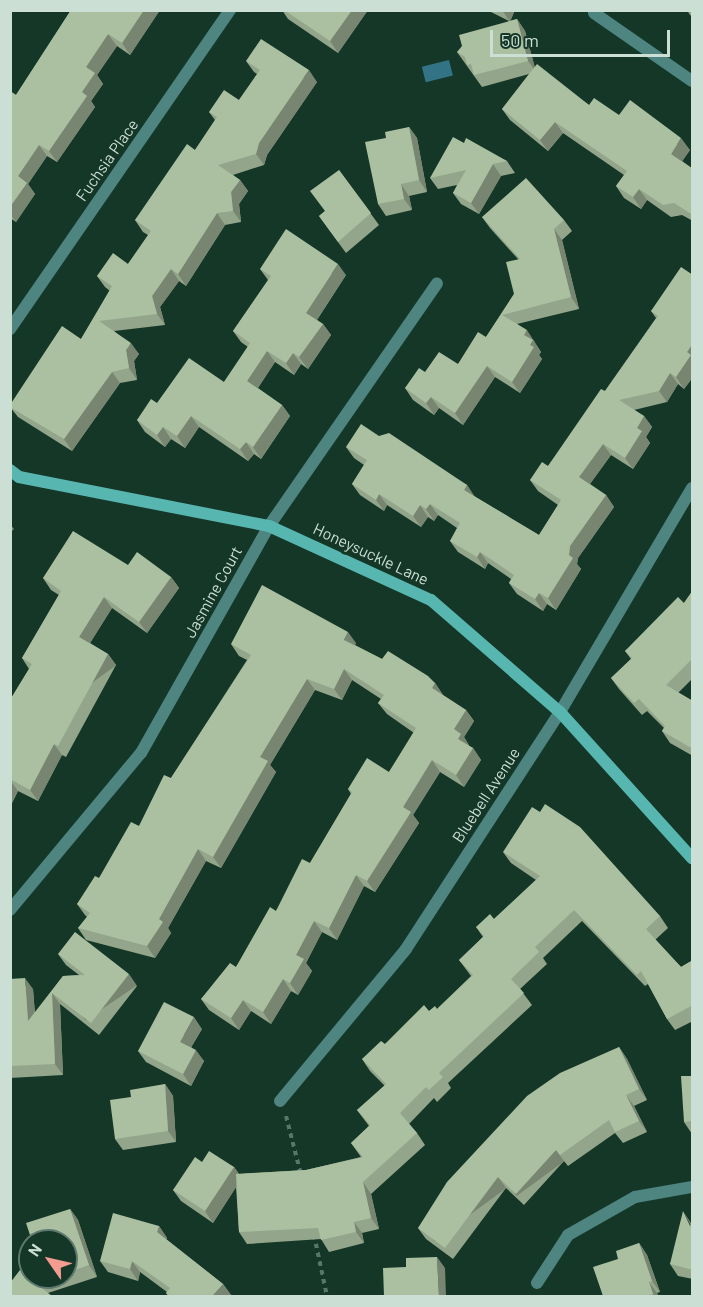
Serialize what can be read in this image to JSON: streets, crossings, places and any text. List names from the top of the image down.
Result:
{
  "streets": {
    "street": [
      "Fuchsia Place",
      "Honeysuckle Lane",
      "Jasmine Court",
      "Bluebell Avenue"
    ]
  },
  "crossings": [
    ["Honeysuckle Lane", "Jasmine Court"],
    ["Honeysuckle Lane", "Bluebell Avenue"]
  ],
  "scale_bar": "50 m",
  "north": "top left"
}
